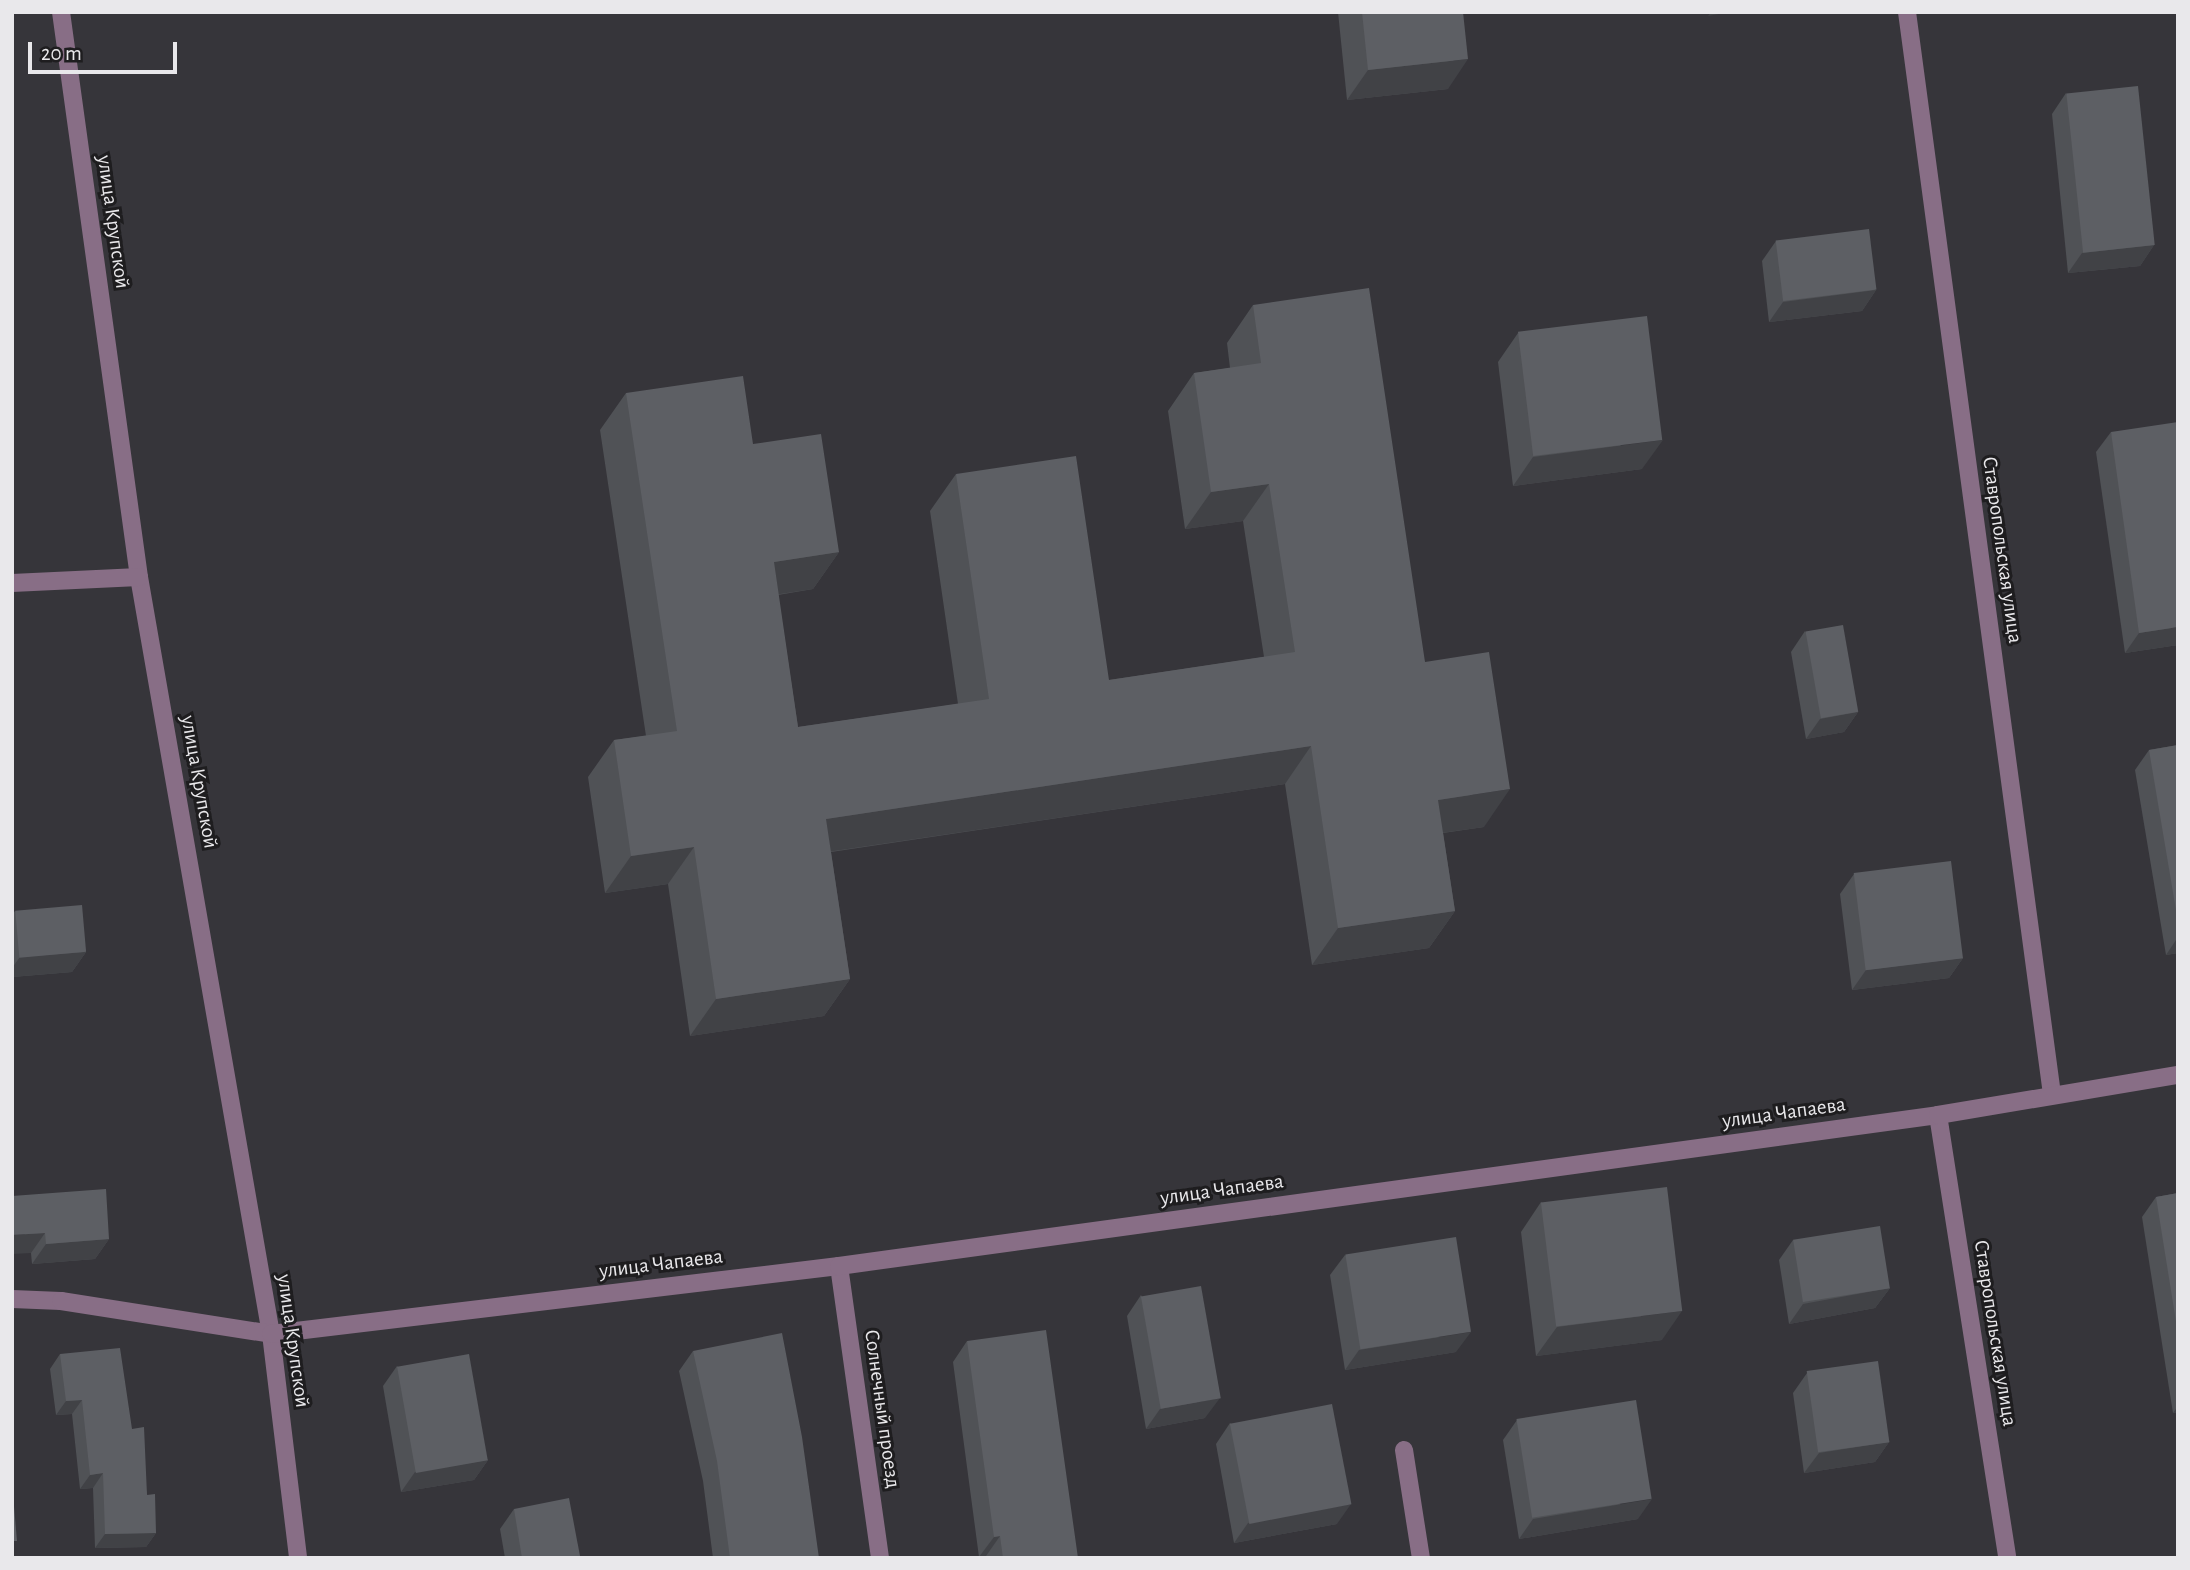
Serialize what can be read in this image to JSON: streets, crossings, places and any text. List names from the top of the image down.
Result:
{
  "streets": {
    "street": [
      "улица Крупской",
      "Ставропольская улица",
      "улица Чапаева",
      "Солнечный проезд"
    ]
  },
  "crossings": [
    ["улица Крупской", "улица Чапаева"],
    ["Ставропольская улица", "улица Чапаева"],
    ["улица Чапаева", "Солнечный проезд"]
  ],
  "scale_bar": "20 m"
}
